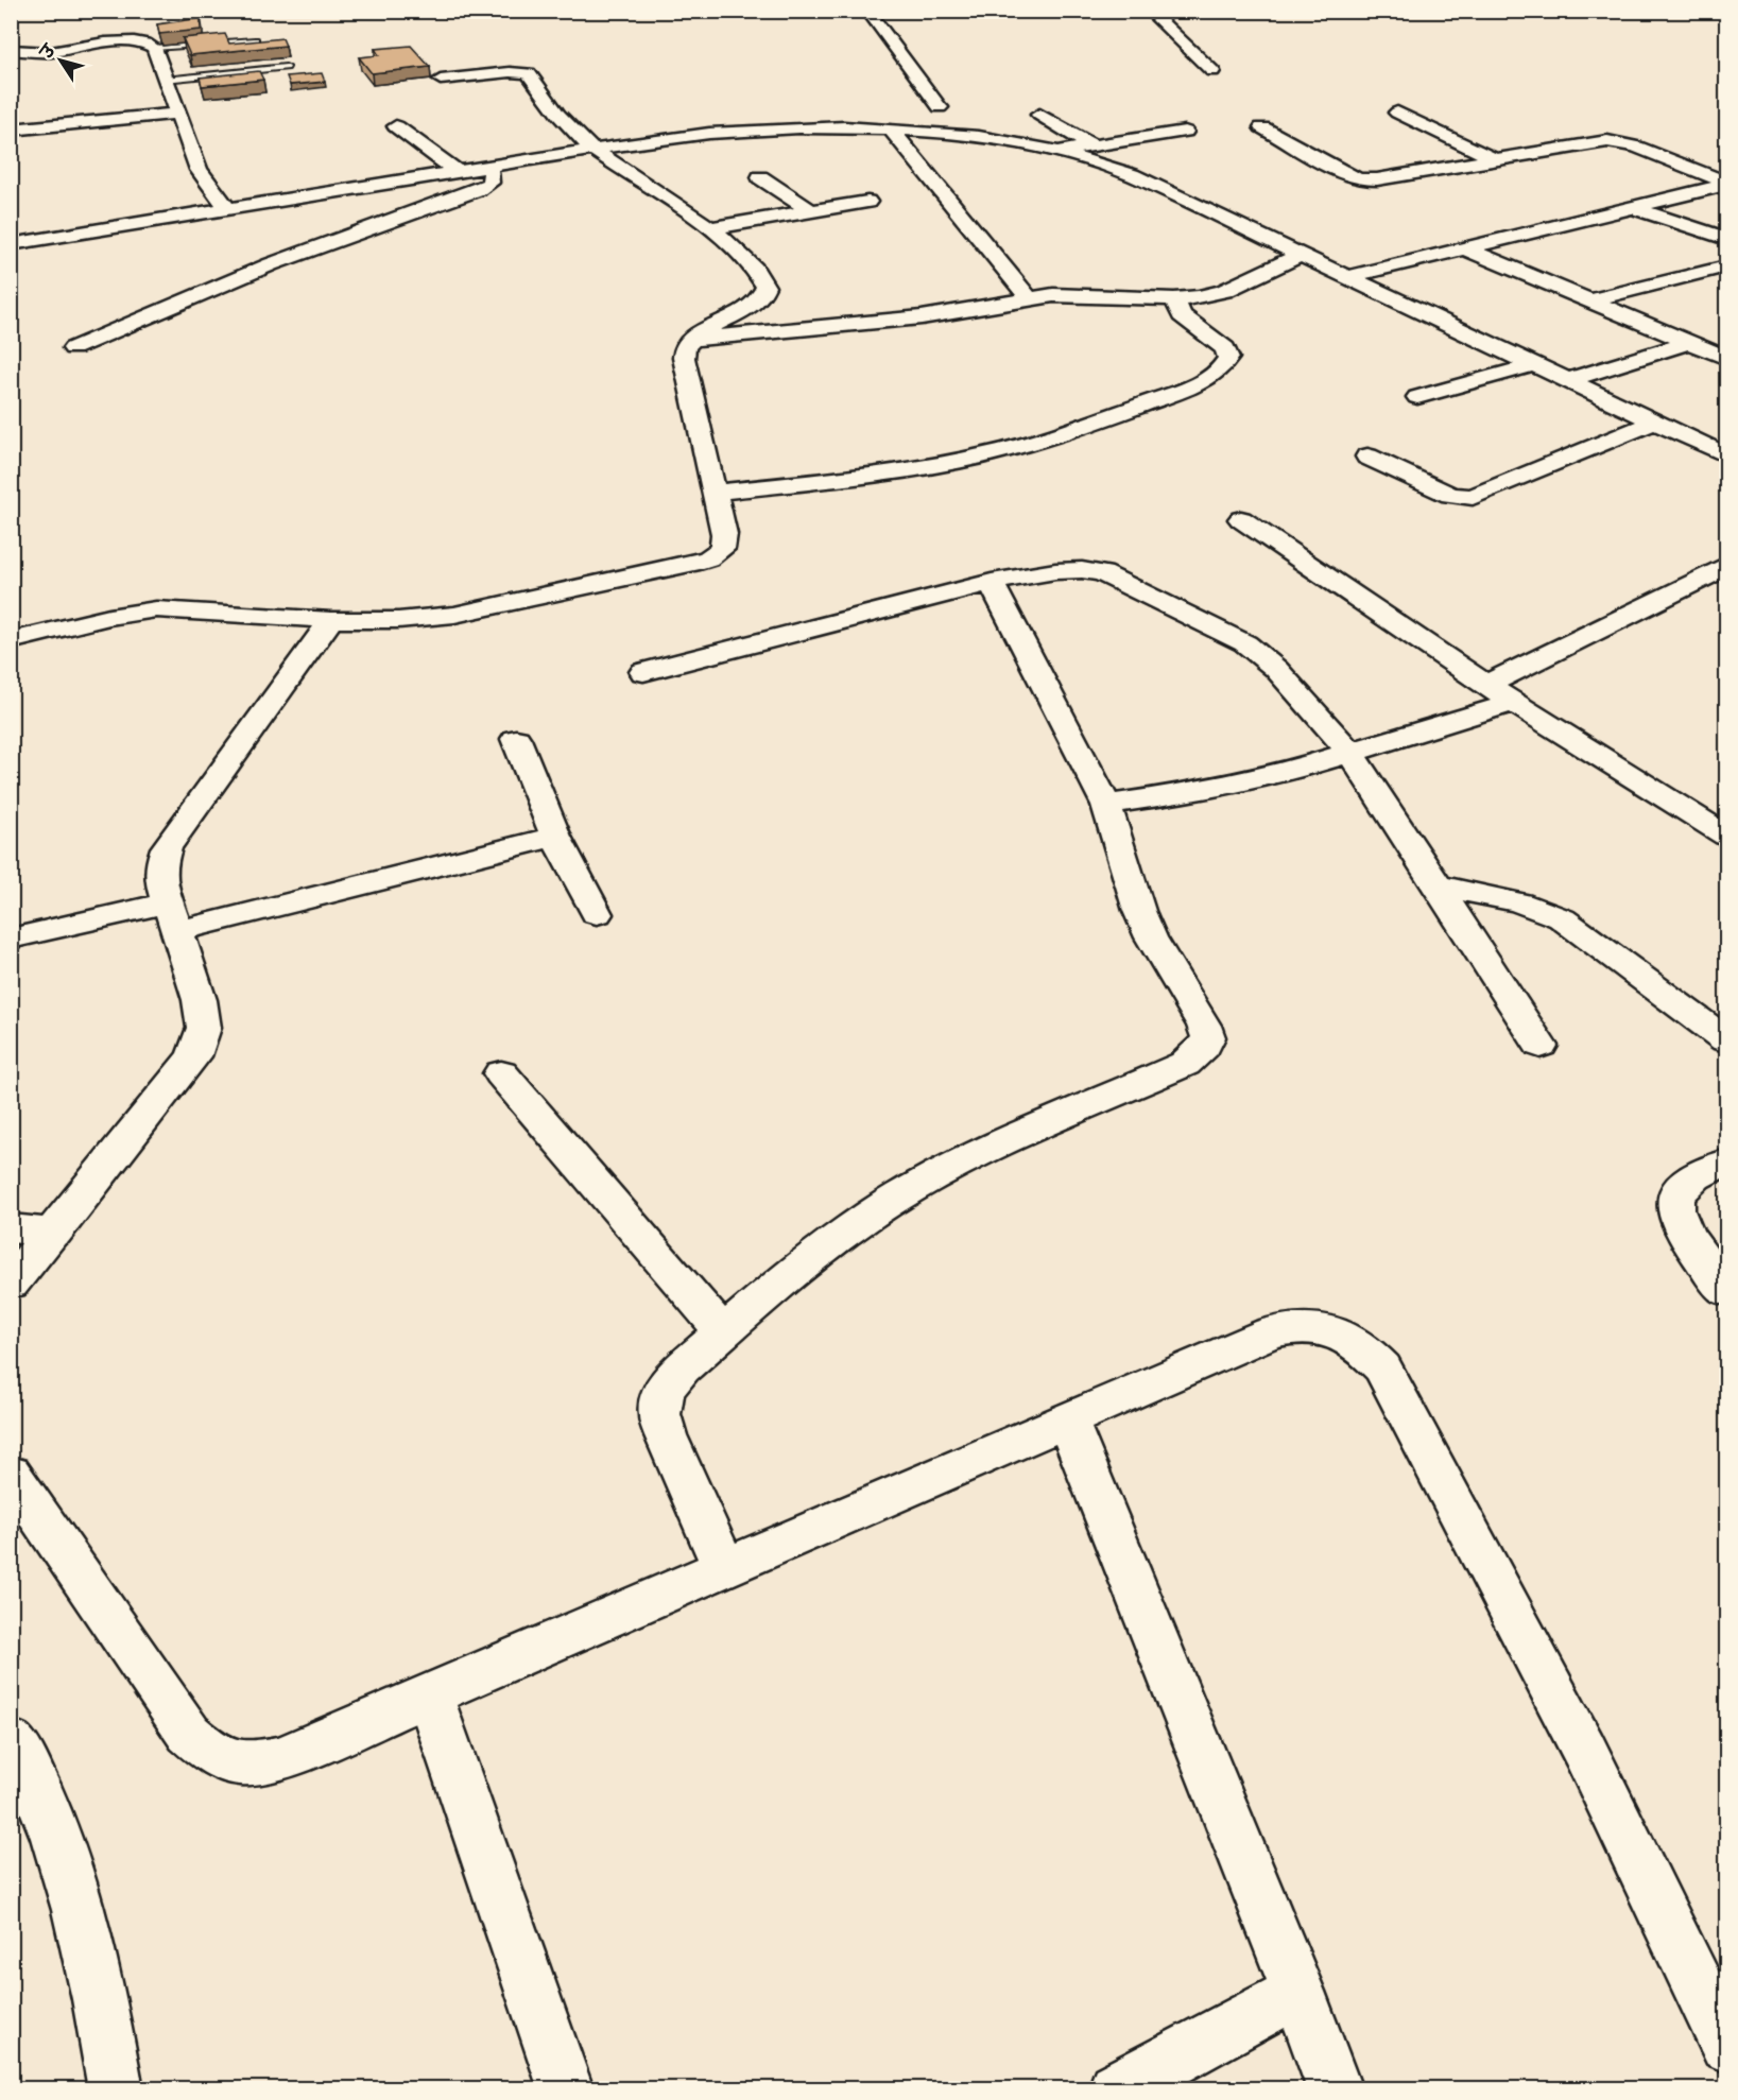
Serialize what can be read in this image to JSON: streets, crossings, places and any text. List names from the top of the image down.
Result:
{
  "north": "top left"
}
